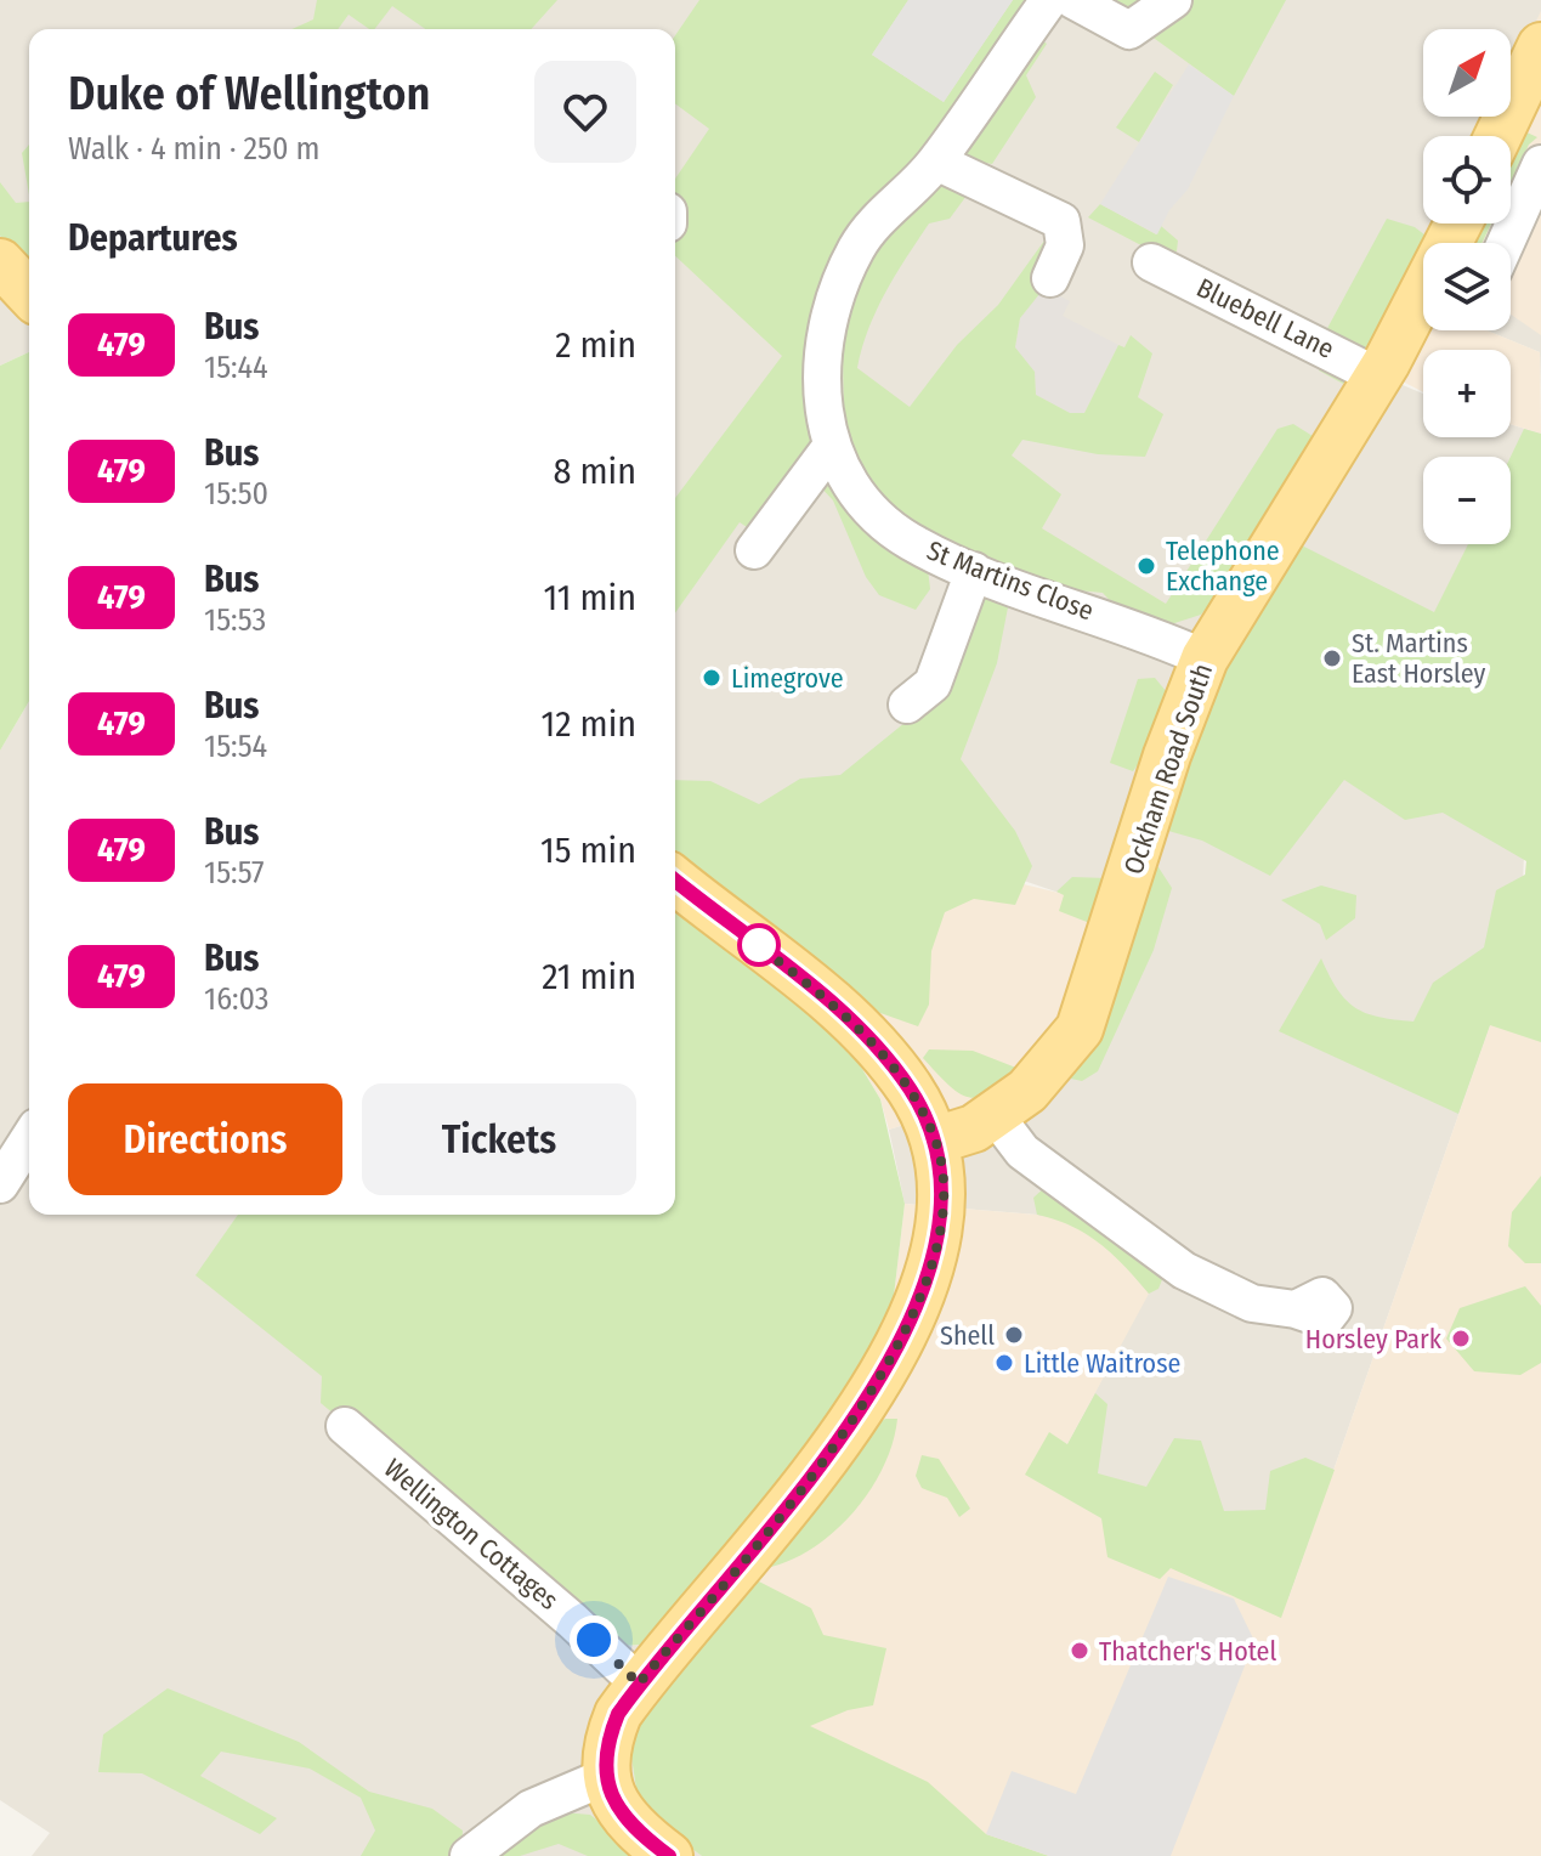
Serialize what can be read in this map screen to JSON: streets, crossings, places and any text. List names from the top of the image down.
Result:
{
  "streets": {
    "main road": ["Ockham Road South"],
    "street": ["Bluebell Lane", "St Martins Close", "Wellington Cottages"]
  },
  "crossings": [
    ["Bluebell Lane", "Ockham Road South"],
    ["St Martins Close", "Ockham Road South"]
  ],
  "places": [
    "Telephone Exchange",
    "St. Martins East Horsley",
    "Limegrove",
    "Shell",
    "Horsley Park",
    "Little Waitrose",
    "Thatcher's Hotel"
  ],
  "lines": ["bus line 479"],
  "north": "top right",
  "page": {
    "map_buttons": ["+", "−"],
    "heading": [
      ["Duke of Wellington", "Walk · 4 min · 250 m"],
      "Departures"
    ],
    "list": [
      {
        "mark": "479",
        "name": "Bus",
        "note": "15:44",
        "value": "2 min"
      },
      {
        "mark": "479",
        "name": "Bus",
        "note": "15:50",
        "value": "8 min"
      },
      {
        "mark": "479",
        "name": "Bus",
        "note": "15:53",
        "value": "11 min"
      },
      {
        "mark": "479",
        "name": "Bus",
        "note": "15:54",
        "value": "12 min"
      },
      {
        "mark": "479",
        "name": "Bus",
        "note": "15:57",
        "value": "15 min"
      },
      {
        "mark": "479",
        "name": "Bus",
        "note": "16:03",
        "value": "21 min"
      }
    ],
    "buttons": ["Directions", "Tickets"]
  }
}
